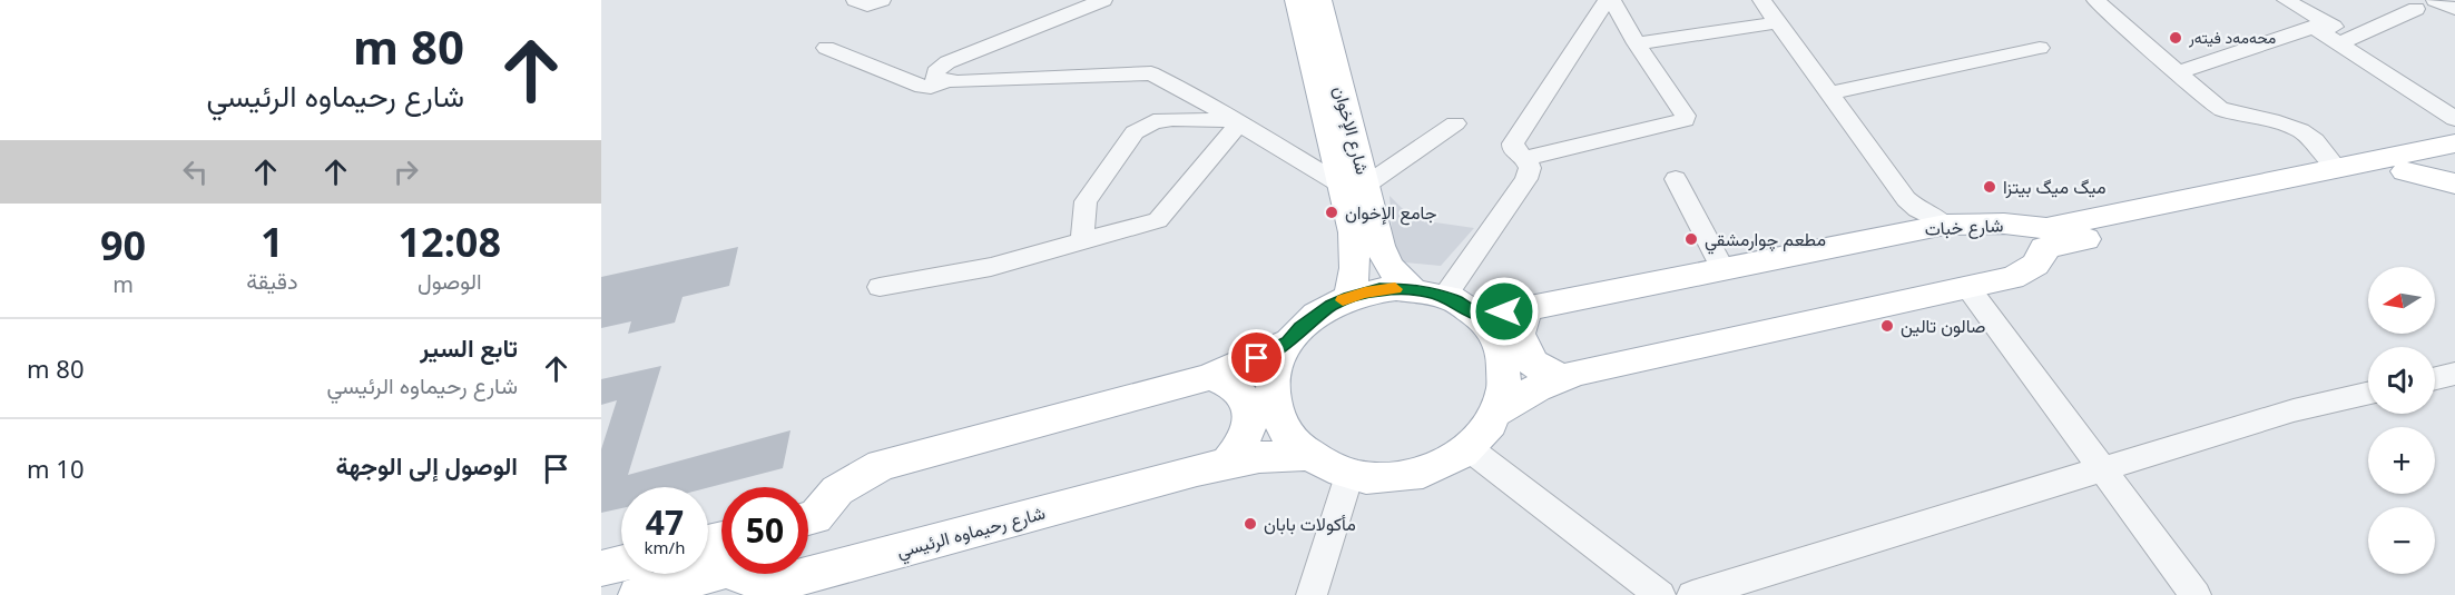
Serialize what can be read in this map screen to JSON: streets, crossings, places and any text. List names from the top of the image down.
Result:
{
  "streets": {
    "main road": ["شارع الإخوان", "شارع خبات", "شارع رحيماوه الرئيسي"]
  },
  "crossings": [
    ["شارع خبات", "شارع رحيماوه الرئيسي"]
  ],
  "places": [
    "محەمەد فیتەر",
    "ميگ ميگ بيتزا",
    "جامع الإخوان",
    "مطعم چوارمشقي",
    "صالون تالين",
    "مأكولات بابان"
  ],
  "north": "left",
  "page": {
    "turn": ["80 m", "شارع رحيماوه الرئيسي"],
    "eta": [
      "12:08",
      "الوصول",
      "1",
      "دقيقة",
      "90",
      "m"
    ],
    "map_buttons": ["+", "−"],
    "list": [
      {
        "name": "تابع السير",
        "note": "شارع رحيماوه الرئيسي",
        "value": "80 m"
      },
      {
        "name": "الوصول إلى الوجهة",
        "value": "10 m"
      }
    ],
    "speed": "47 km/h",
    "limit": "50"
  }
}
